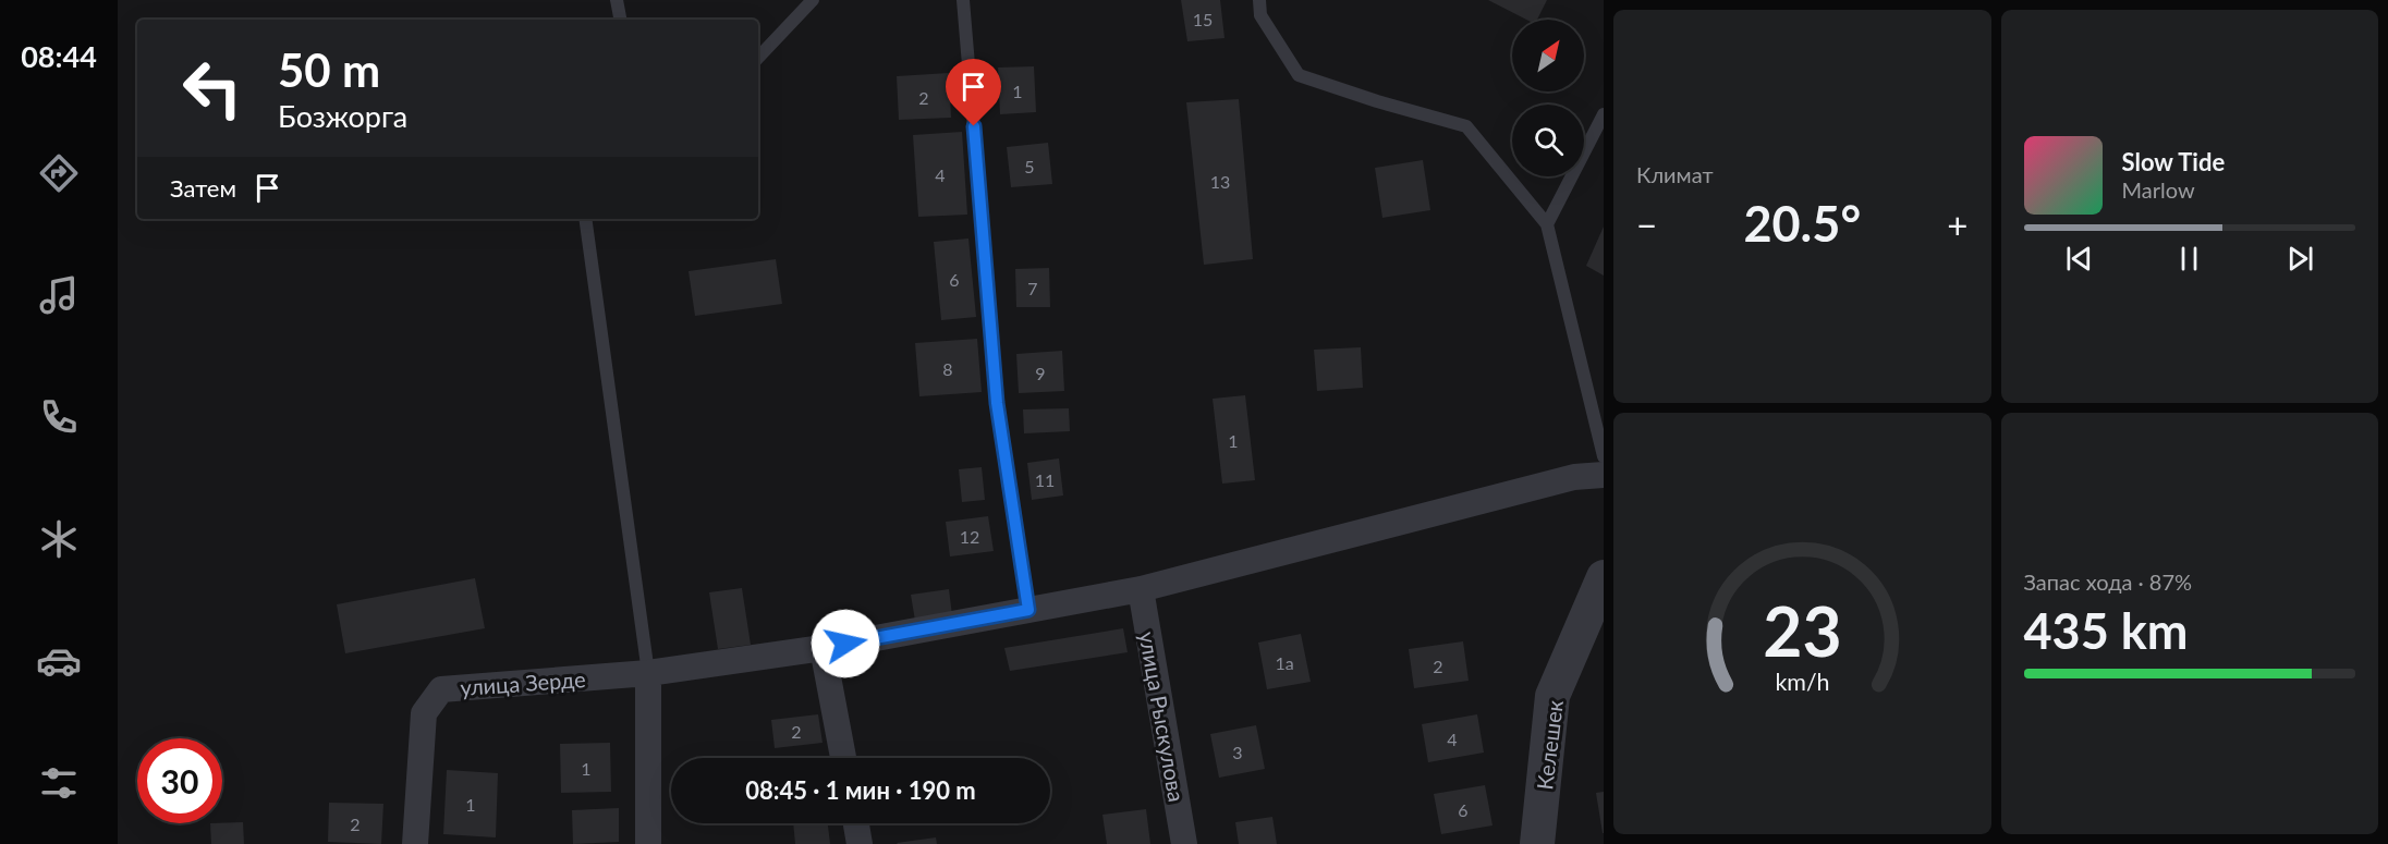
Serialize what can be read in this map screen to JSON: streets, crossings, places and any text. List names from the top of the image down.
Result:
{
  "streets": {
    "street": ["улица Зерде", "улица Рыскулова", "Келешек"]
  },
  "crossings": [
    ["улица Зерде", "улица Рыскулова"]
  ],
  "house_numbers": [
    "15",
    "1",
    "2",
    "5",
    "4",
    "13",
    "6",
    "7",
    "8",
    "9",
    "1",
    "11",
    "12",
    "1а",
    "2",
    "2",
    "4",
    "3",
    "1",
    "1",
    "6",
    "2"
  ],
  "north": "top right",
  "page": {
    "tabs": "08:44",
    "tile": [
      "Климат",
      ["Запас хода · 87%", "435 km"]
    ],
    "turn": ["50 m", "Бозжорга"],
    "song": ["Slow Tide", "Marlow"],
    "then": "Затем",
    "heat": ["−", "20.5°", "+"],
    "limit": "30",
    "trip": "08:45 · 1 мин · 190 m",
    "gauge": ["23", "km/h"]
  }
}
